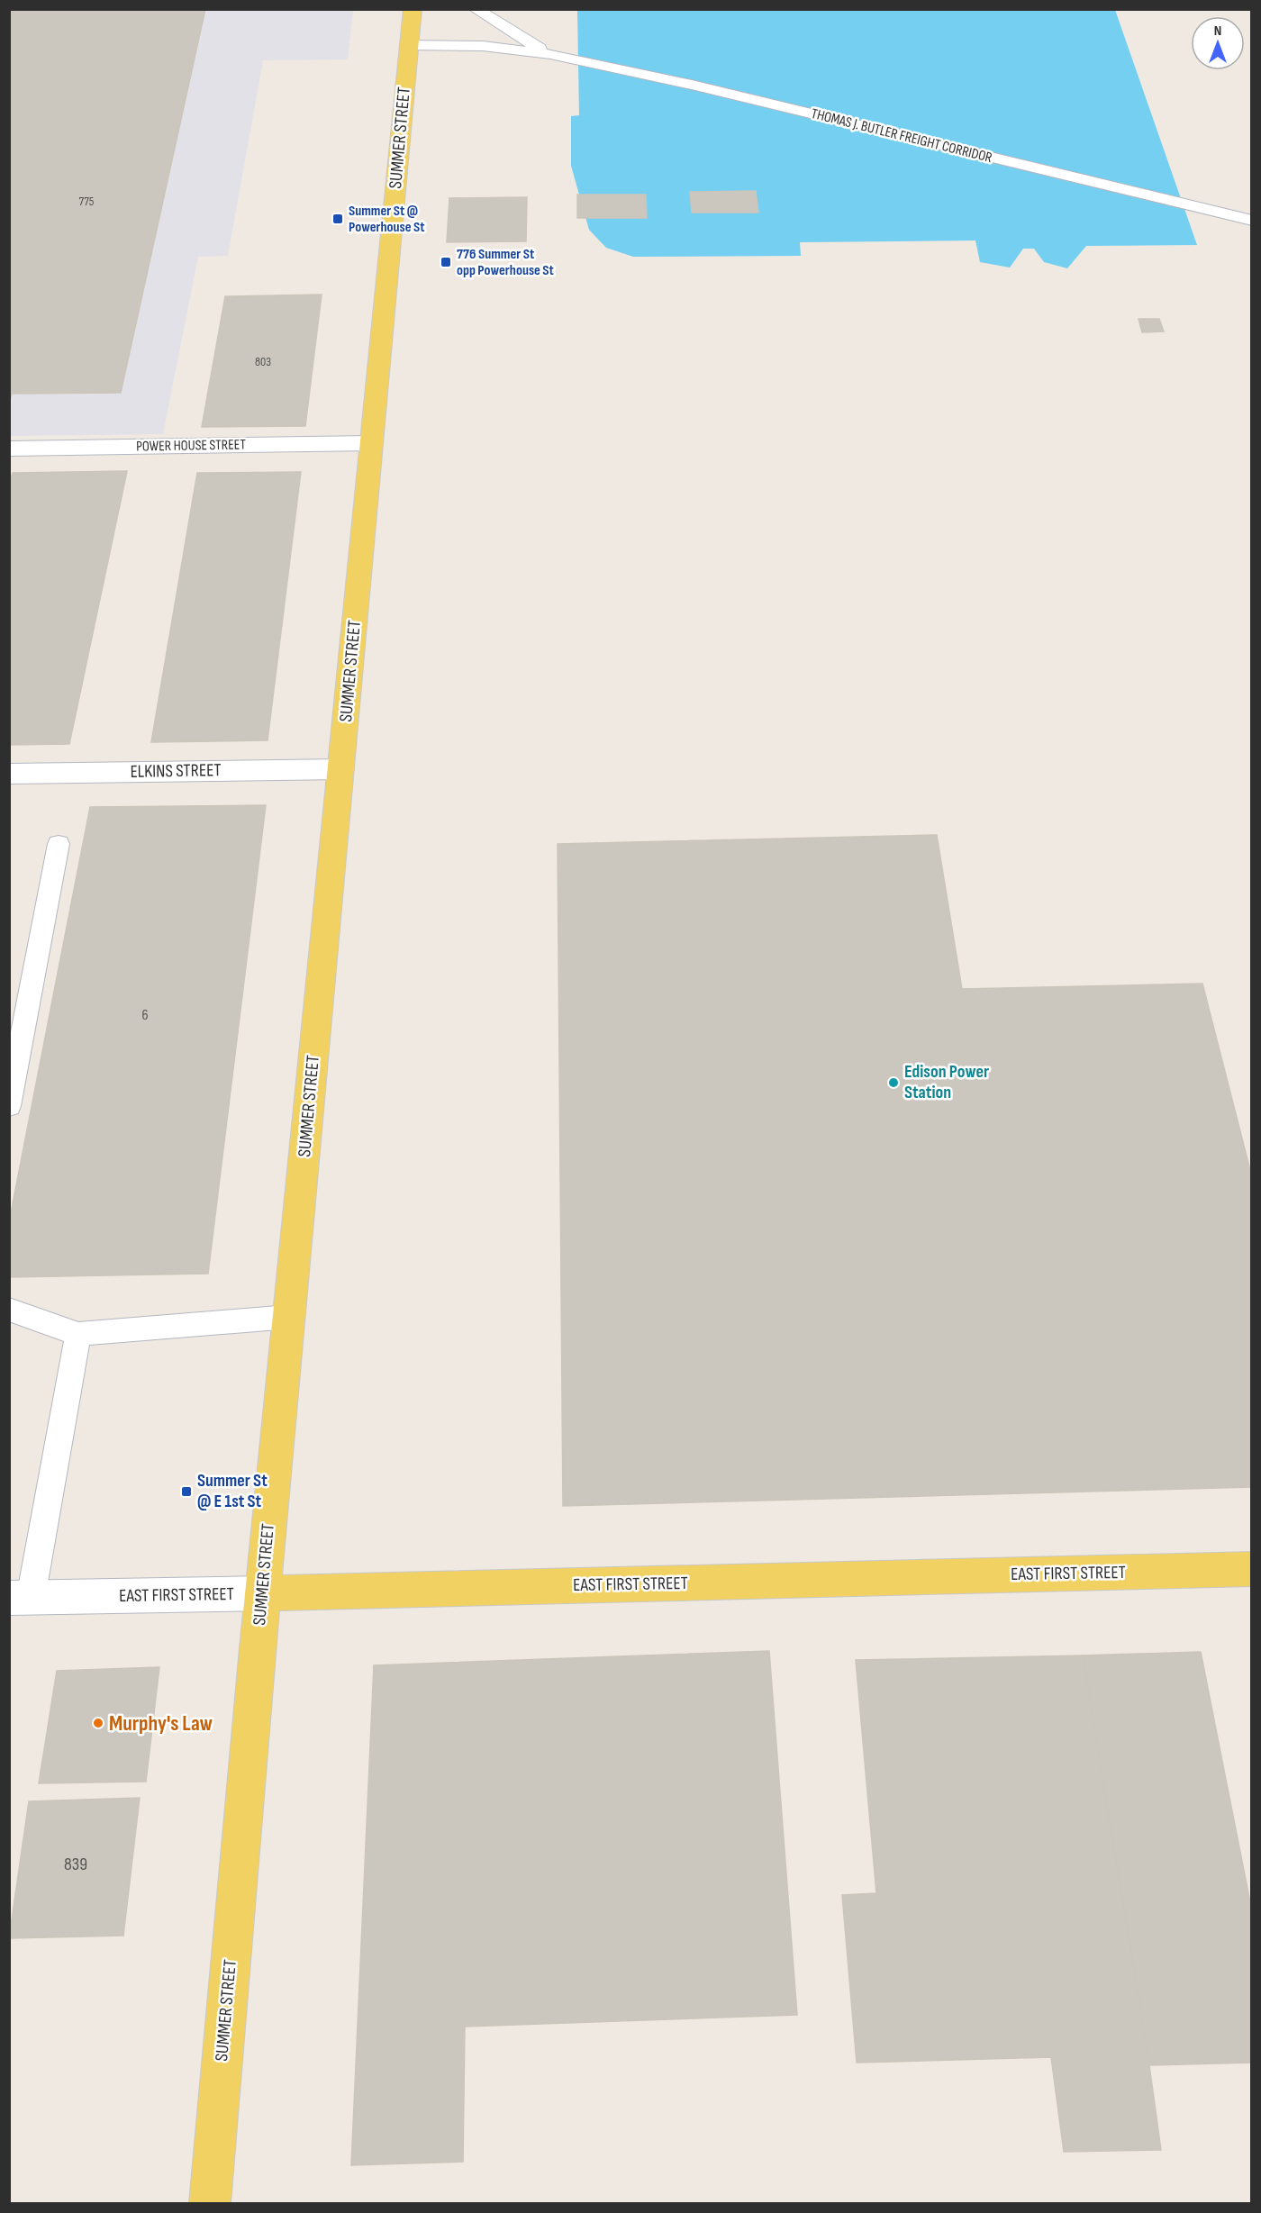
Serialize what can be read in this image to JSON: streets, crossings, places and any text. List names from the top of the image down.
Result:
{
  "streets": {
    "main road": ["SUMMER STREET", "EAST FIRST STREET"],
    "street": ["POWER HOUSE STREET", "ELKINS STREET"],
    "lane": ["THOMAS J. BUTLER FREIGHT CORRIDOR"]
  },
  "crossings": [
    ["THOMAS J. BUTLER FREIGHT CORRIDOR", "SUMMER STREET"],
    ["SUMMER STREET", "POWER HOUSE STREET"],
    ["SUMMER STREET", "ELKINS STREET"],
    ["SUMMER STREET", "EAST FIRST STREET"]
  ],
  "places": {
    "transit": ["Summer St @ Powerhouse St", "776 Summer St opp Powerhouse St", "Summer St @ E 1st St"],
    "other": ["Edison Power Station", "Murphy's Law"]
  },
  "house_numbers": [
    "775",
    "803",
    "6",
    "839"
  ],
  "north": "top"
}
